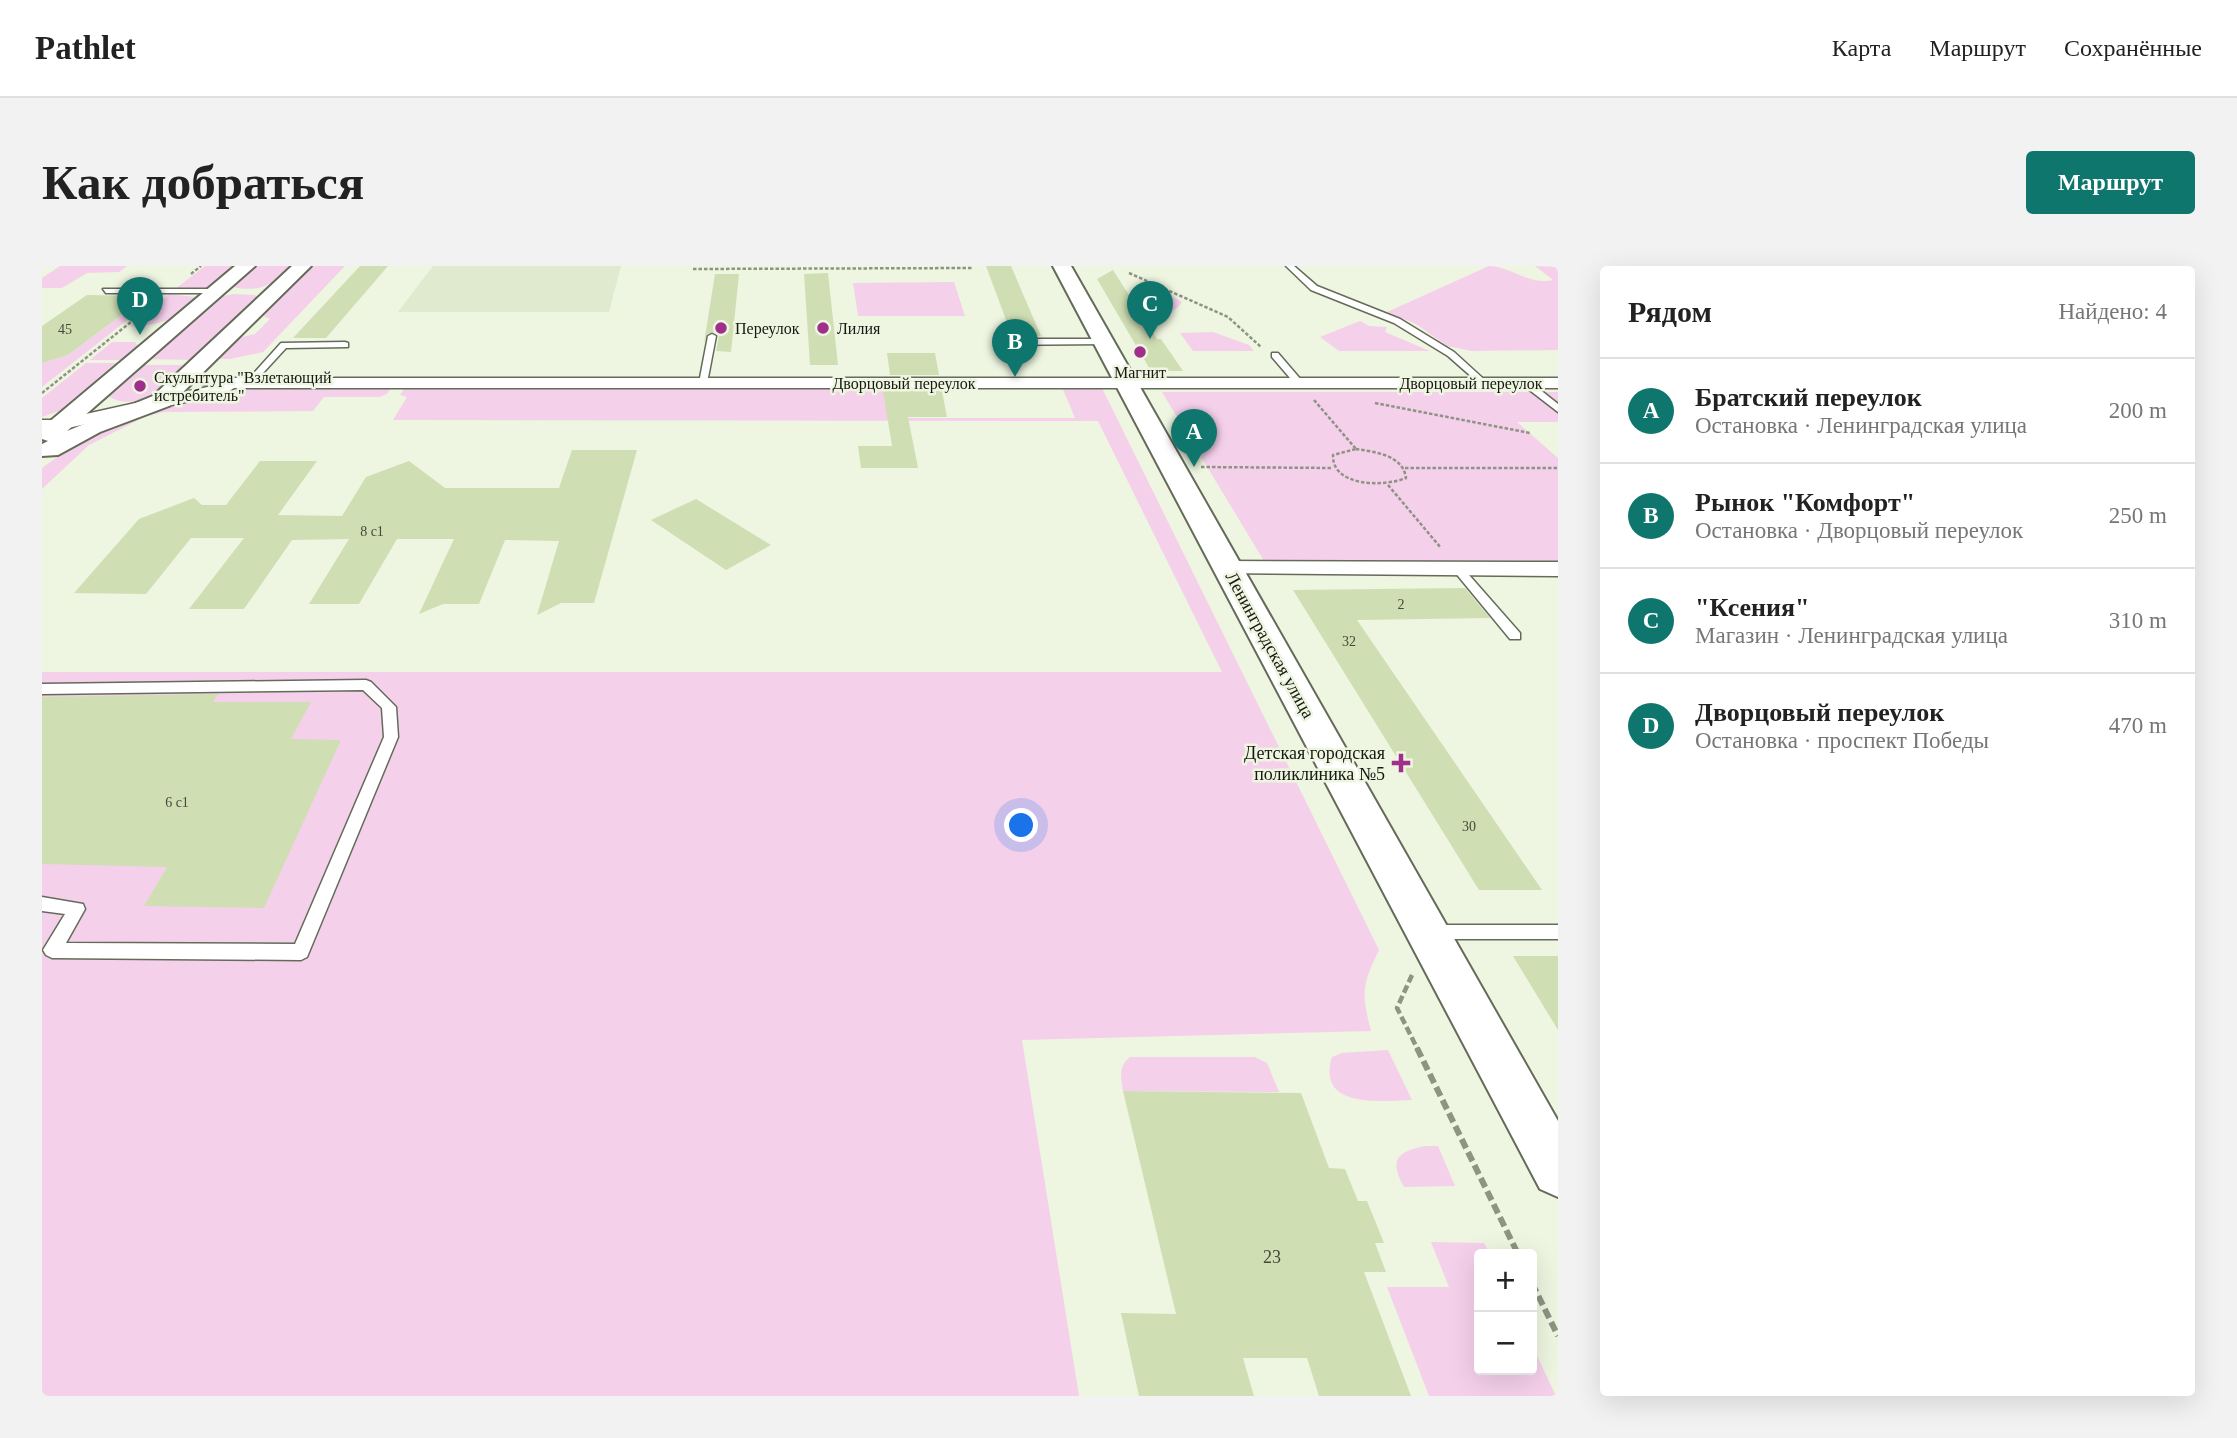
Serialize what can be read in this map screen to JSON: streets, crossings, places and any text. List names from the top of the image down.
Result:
{
  "streets": {
    "main road": ["Ленинградская улица"],
    "street": ["Дворцовый переулок"]
  },
  "crossings": [
    ["Дворцовый переулок", "Ленинградская улица"]
  ],
  "places": {
    "other": [
      "Переулок",
      "Лилия",
      "Магнит",
      "Скульптура \"Взлетающий истребитель\""
    ],
    "health": ["Детская городская поликлиника №5"]
  },
  "house_numbers": [
    "45",
    "8 с1",
    "2",
    "32",
    "6 с1",
    "30",
    "23"
  ],
  "page": {
    "header": "Pathlet",
    "nav": ["Карта", "Маршрут", "Сохранённые"],
    "buttons": "Маршрут",
    "title": "Как добраться",
    "heading": ["Рядом", "Найдено: 4"],
    "pins": [
      "D",
      "C",
      "B",
      "A"
    ],
    "list": [
      {
        "mark": "A",
        "name": "Братский переулок",
        "note": "Остановка · Ленинградская улица",
        "value": "200 m"
      },
      {
        "mark": "B",
        "name": "Рынок \"Комфорт\"",
        "note": "Остановка · Дворцовый переулок",
        "value": "250 m"
      },
      {
        "mark": "C",
        "name": "\"Ксения\"",
        "note": "Магазин · Ленинградская улица",
        "value": "310 m"
      },
      {
        "mark": "D",
        "name": "Дворцовый переулок",
        "note": "Остановка · проспект Победы",
        "value": "470 m"
      }
    ],
    "map_buttons": ["+", "−"]
  }
}
